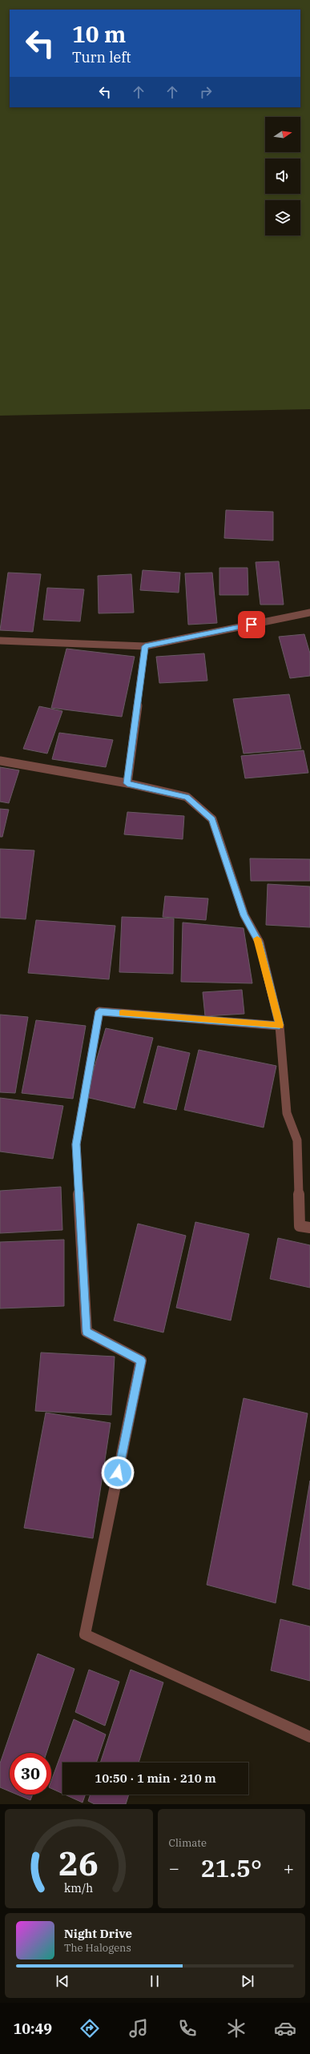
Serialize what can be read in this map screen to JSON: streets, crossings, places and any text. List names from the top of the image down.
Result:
{
  "north": "right",
  "page": {
    "turn": ["10 m", "Turn left"],
    "limit": "30",
    "trip": "10:50 · 1 min · 210 m",
    "tile": "Climate",
    "heat": ["−", "21.5°", "+"],
    "song": ["Night Drive", "The Halogens"],
    "tabs": "10:49",
    "gauge": ["26", "km/h"]
  }
}
